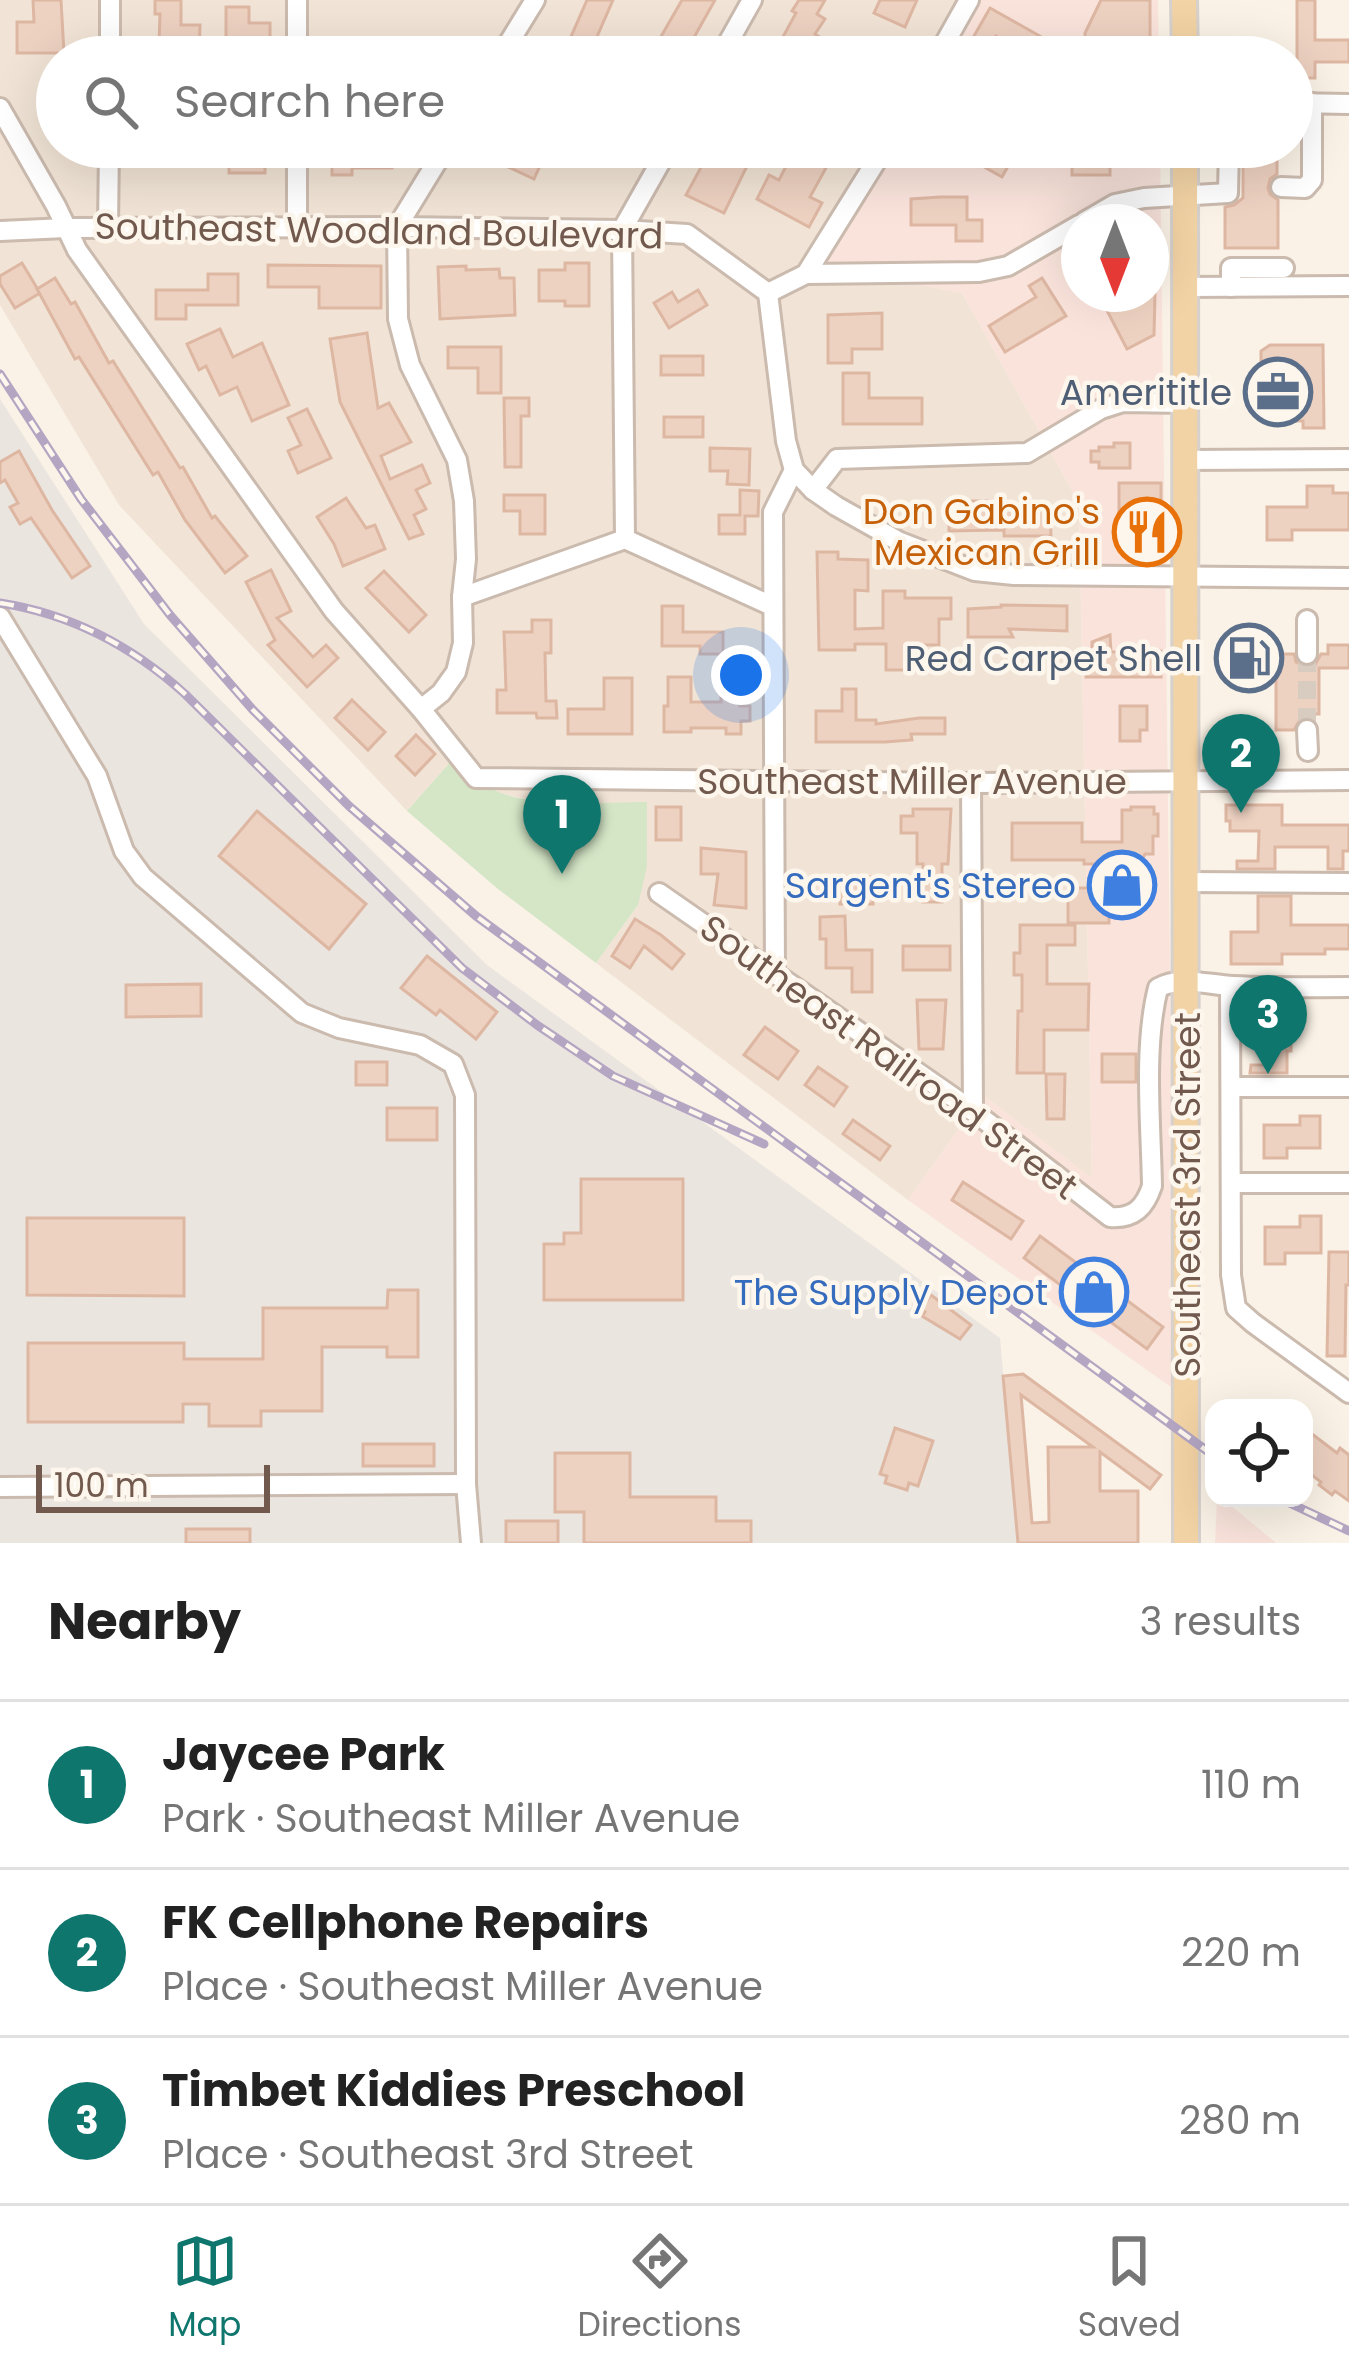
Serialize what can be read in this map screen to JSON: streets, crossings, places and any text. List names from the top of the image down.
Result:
{
  "streets": {
    "main road": ["Southeast 3rd Street"],
    "street": ["Southeast Woodland Boulevard", "Southeast Miller Avenue", "Southeast Railroad Street"]
  },
  "crossings": [
    ["Southeast Miller Avenue", "Southeast 3rd Street"],
    ["Southeast Railroad Street", "Southeast 3rd Street"]
  ],
  "places": {
    "office": ["Amerititle"],
    "restaurant": ["Don Gabino's Mexican Grill"],
    "fuel station": ["Red Carpet Shell"],
    "shop": ["Sargent's Stereo", "The Supply Depot"]
  },
  "scale_bar": "100 m",
  "north": "bottom",
  "page": {
    "search": "Search here",
    "pins": ["2", "1", "3"],
    "scale": "100 m",
    "heading": ["Nearby", "3 results"],
    "list": [
      {
        "mark": "1",
        "name": "Jaycee Park",
        "note": "Park · Southeast Miller Avenue",
        "value": "110 m"
      },
      {
        "mark": "2",
        "name": "FK Cellphone Repairs",
        "note": "Place · Southeast Miller Avenue",
        "value": "220 m"
      },
      {
        "mark": "3",
        "name": "Timbet Kiddies Preschool",
        "note": "Place · Southeast 3rd Street",
        "value": "280 m"
      }
    ],
    "nav": ["Map", "Directions", "Saved"]
  }
}
